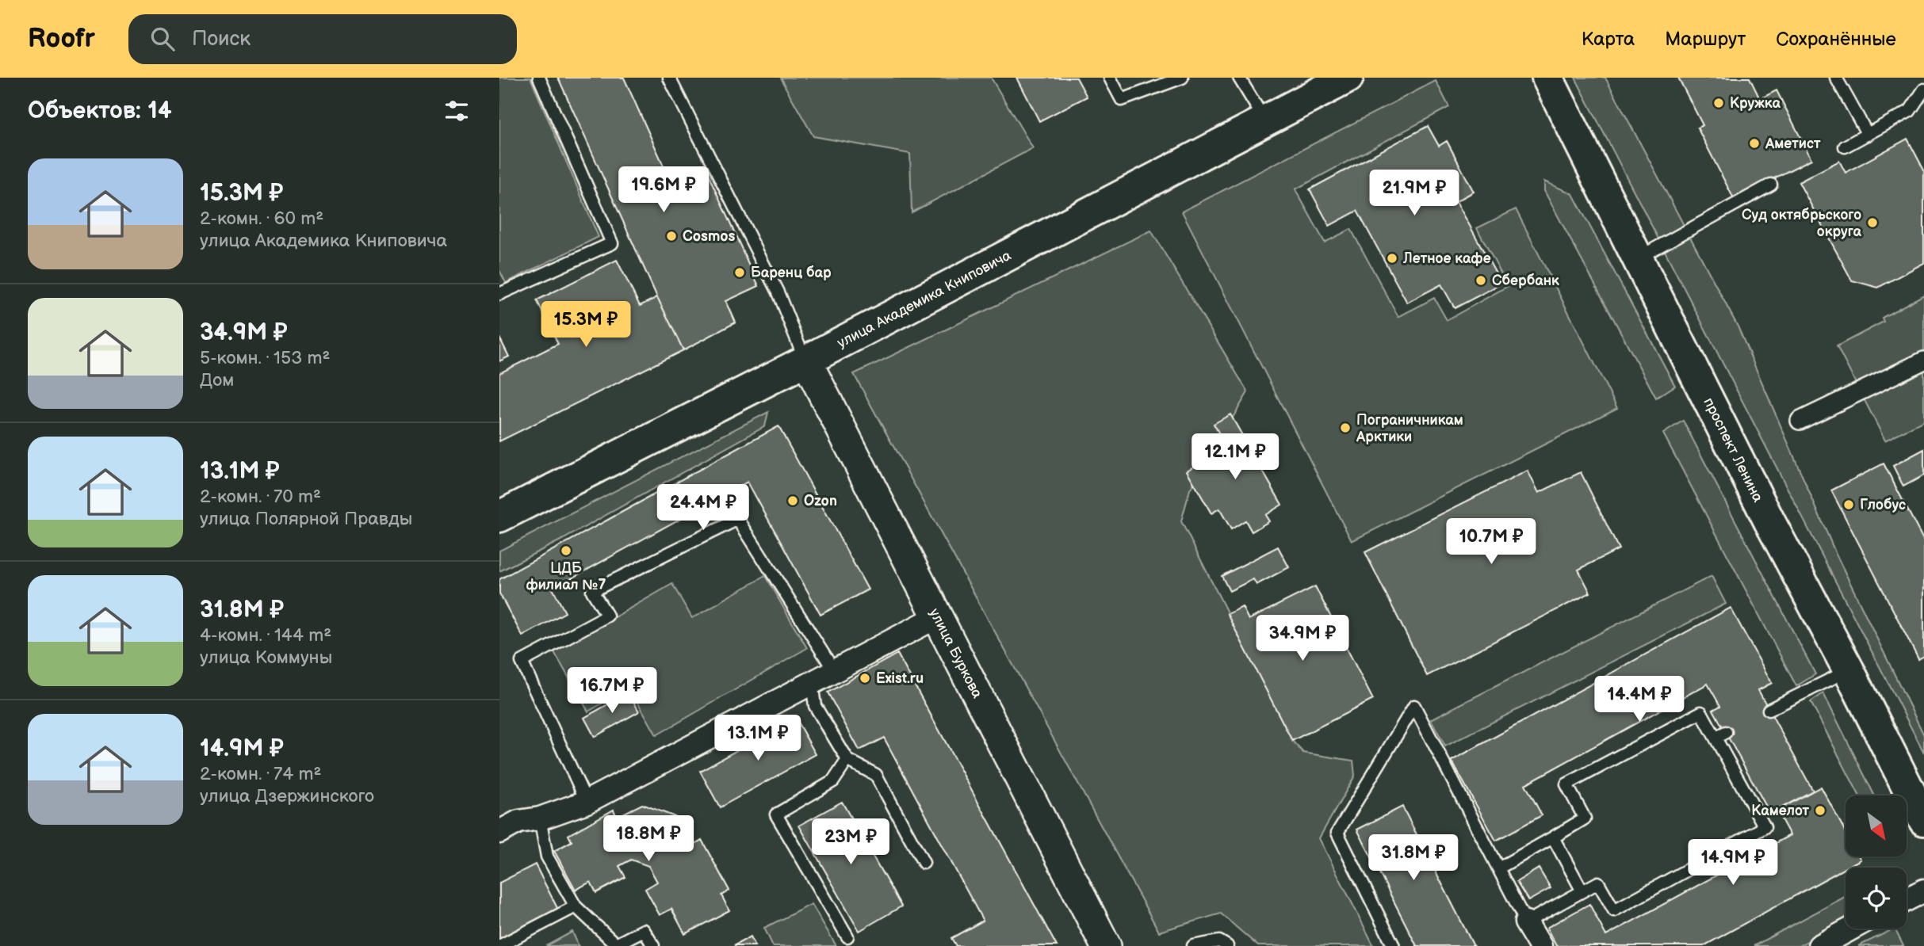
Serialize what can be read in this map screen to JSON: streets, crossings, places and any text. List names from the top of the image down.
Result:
{
  "streets": {
    "main road": ["улица Академика Книповича", "проспект Ленина"],
    "street": ["улица Буркова"]
  },
  "crossings": [
    ["улица Академика Книповича", "улица Буркова"]
  ],
  "places": [
    "Кружка",
    "Аметист",
    "Суд октябрьского округа",
    "Cosmos",
    "Летное кафе",
    "Баренц бар",
    "Сбербанк",
    "Пограничникам Арктики",
    "Ozon",
    "Глобус",
    "ЦДБ филиал №7",
    "Exist.ru",
    "Камелот"
  ],
  "north": "bottom right",
  "page": {
    "header": "Roofr",
    "search": "Поиск",
    "nav": ["Карта", "Маршрут", "Сохранённые"],
    "heading": "Объектов: 14",
    "list": [
      {
        "name": "15.3M ₽",
        "note": "2-комн. · 60 m² · улица Академика Книповича"
      },
      {
        "name": "34.9M ₽",
        "note": "5-комн. · 153 m² · Дом"
      },
      {
        "name": "13.1M ₽",
        "note": "2-комн. · 70 m² · улица Полярной Правды"
      },
      {
        "name": "31.8M ₽",
        "note": "4-комн. · 144 m² · улица Коммуны"
      },
      {
        "name": "14.9M ₽",
        "note": "2-комн. · 74 m² · улица Дзержинского"
      }
    ],
    "price": [
      "19.6M ₽",
      "21.9M ₽",
      "15.3M ₽",
      "12.1M ₽",
      "24.4M ₽",
      "10.7M ₽",
      "34.9M ₽",
      "16.7M ₽",
      "14.4M ₽",
      "13.1M ₽",
      "18.8M ₽",
      "23M ₽",
      "31.8M ₽",
      "14.9M ₽"
    ]
  }
}
